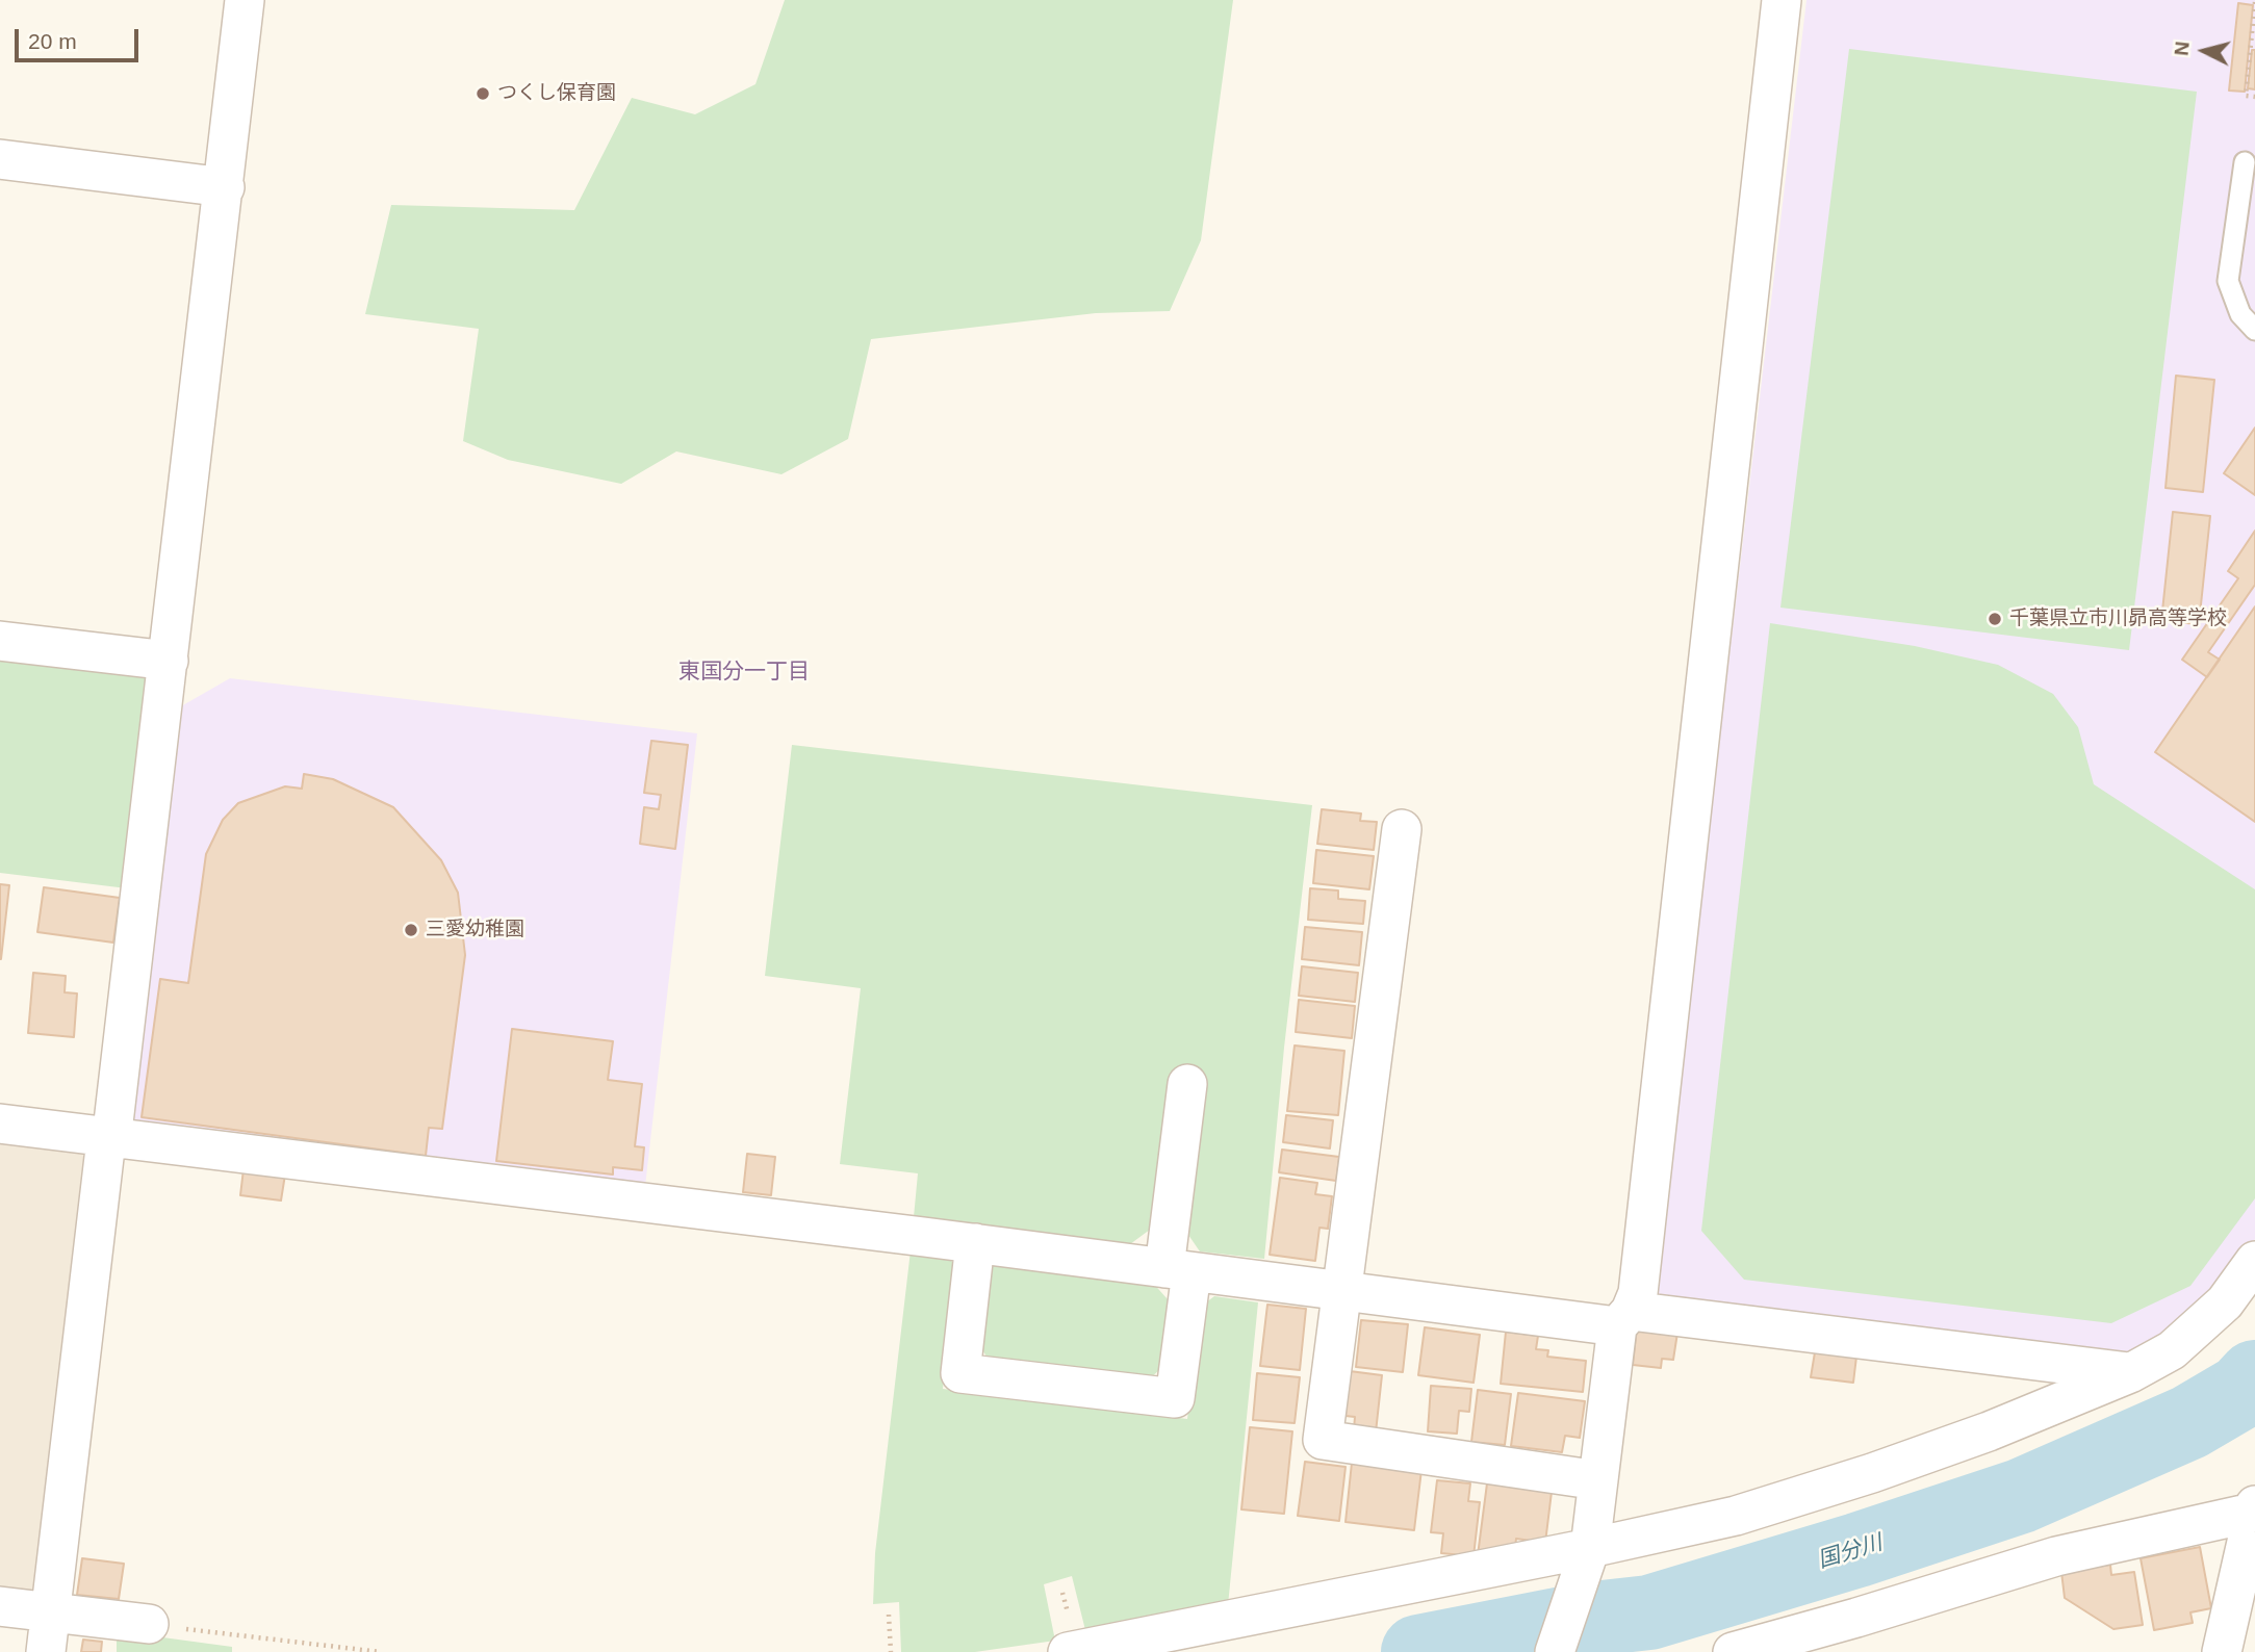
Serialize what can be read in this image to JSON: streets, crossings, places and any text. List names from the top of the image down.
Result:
{
  "districts": ["東国分一丁目"],
  "water": ["国分川"],
  "places": ["つくし保育園", "千葉県立市川昴高等学校", "三愛幼稚園"],
  "scale_bar": "20 m",
  "north": "left"
}
